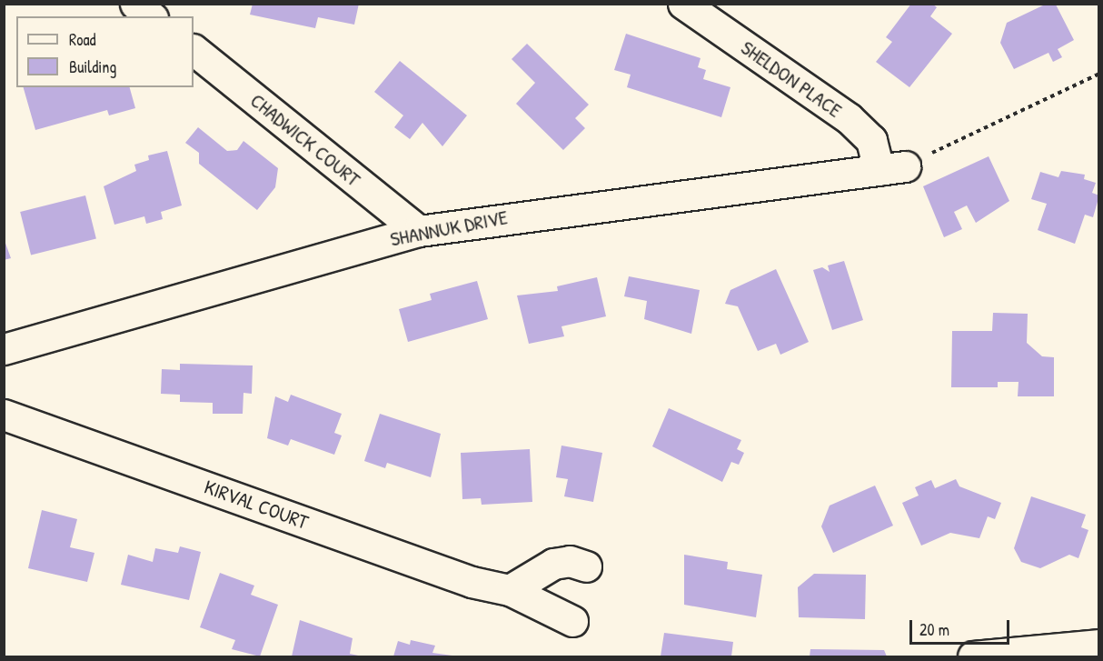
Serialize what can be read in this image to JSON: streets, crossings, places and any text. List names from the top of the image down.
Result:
{
  "streets": {
    "street": [
      "SHELDON PLACE",
      "CHADWICK COURT",
      "SHANNUK DRIVE",
      "KIRVAL COURT"
    ]
  },
  "crossings": [
    ["SHELDON PLACE", "SHANNUK DRIVE"],
    ["CHADWICK COURT", "SHANNUK DRIVE"]
  ],
  "legend": ["Road", "Building"],
  "scale_bar": "20 m"
}
